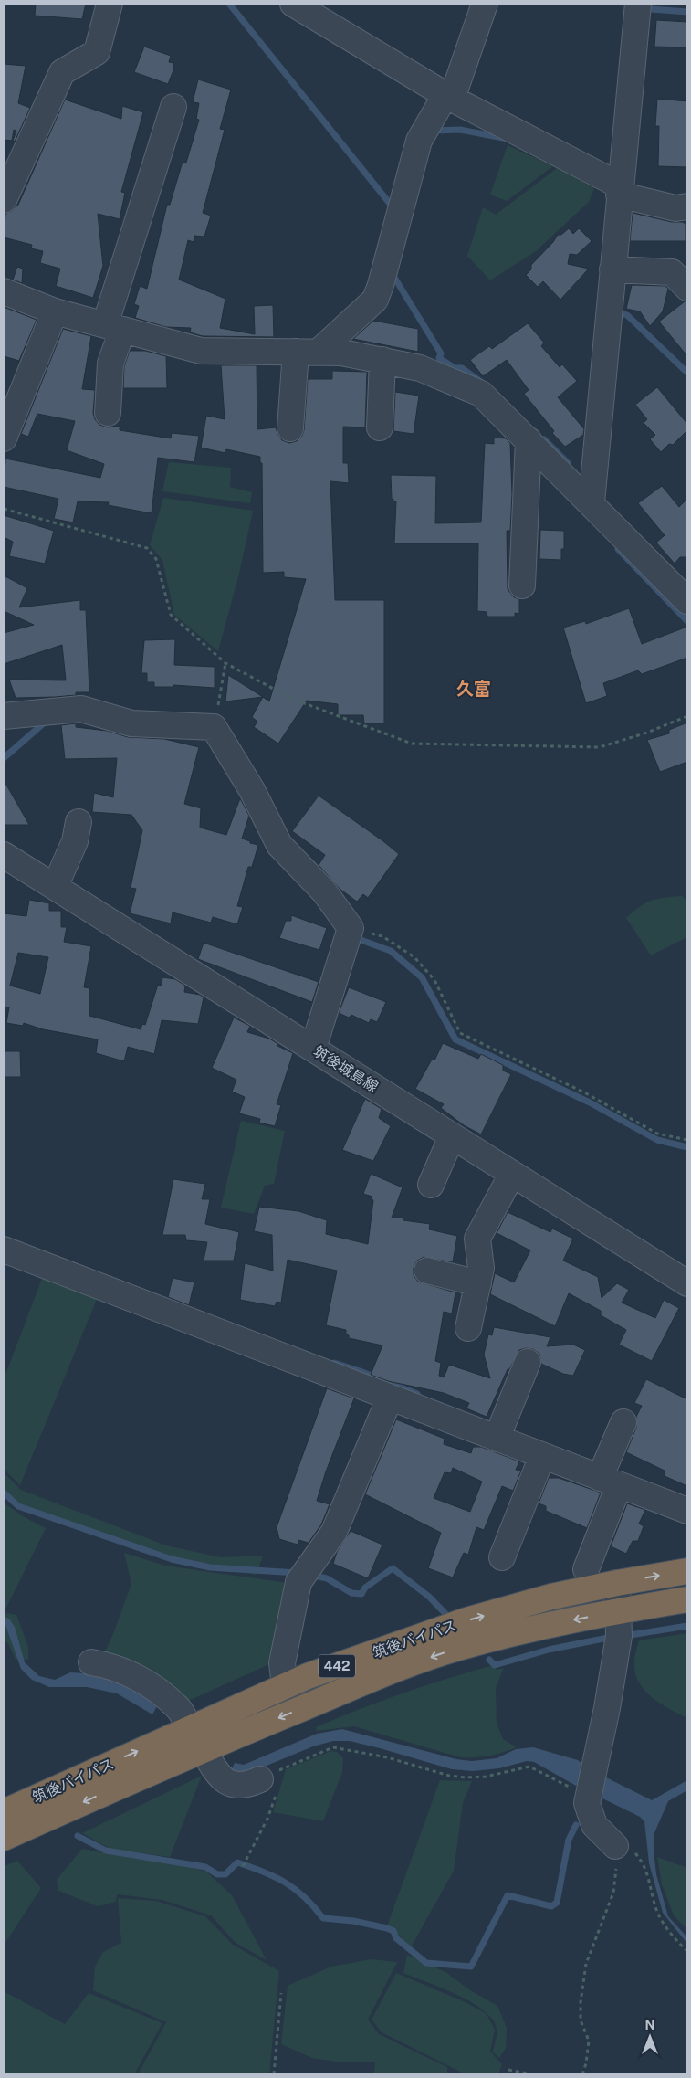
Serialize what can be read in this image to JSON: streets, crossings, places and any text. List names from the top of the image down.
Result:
{
  "streets": {
    "highway": ["筑後バイパス", "442"],
    "street": ["筑後城島線"]
  },
  "districts": ["久富"],
  "north": "top"
}
